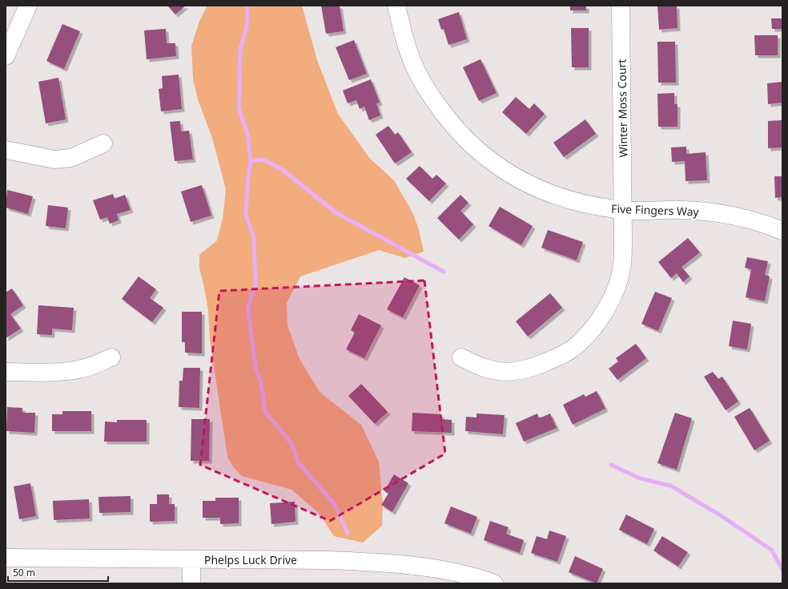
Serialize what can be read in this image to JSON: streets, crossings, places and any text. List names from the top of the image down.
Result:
{
  "streets": {
    "street": ["Winter Moss Court", "Five Fingers Way", "Phelps Luck Drive"]
  },
  "crossings": [
    ["Winter Moss Court", "Five Fingers Way"]
  ],
  "scale_bar": "50 m"
}
